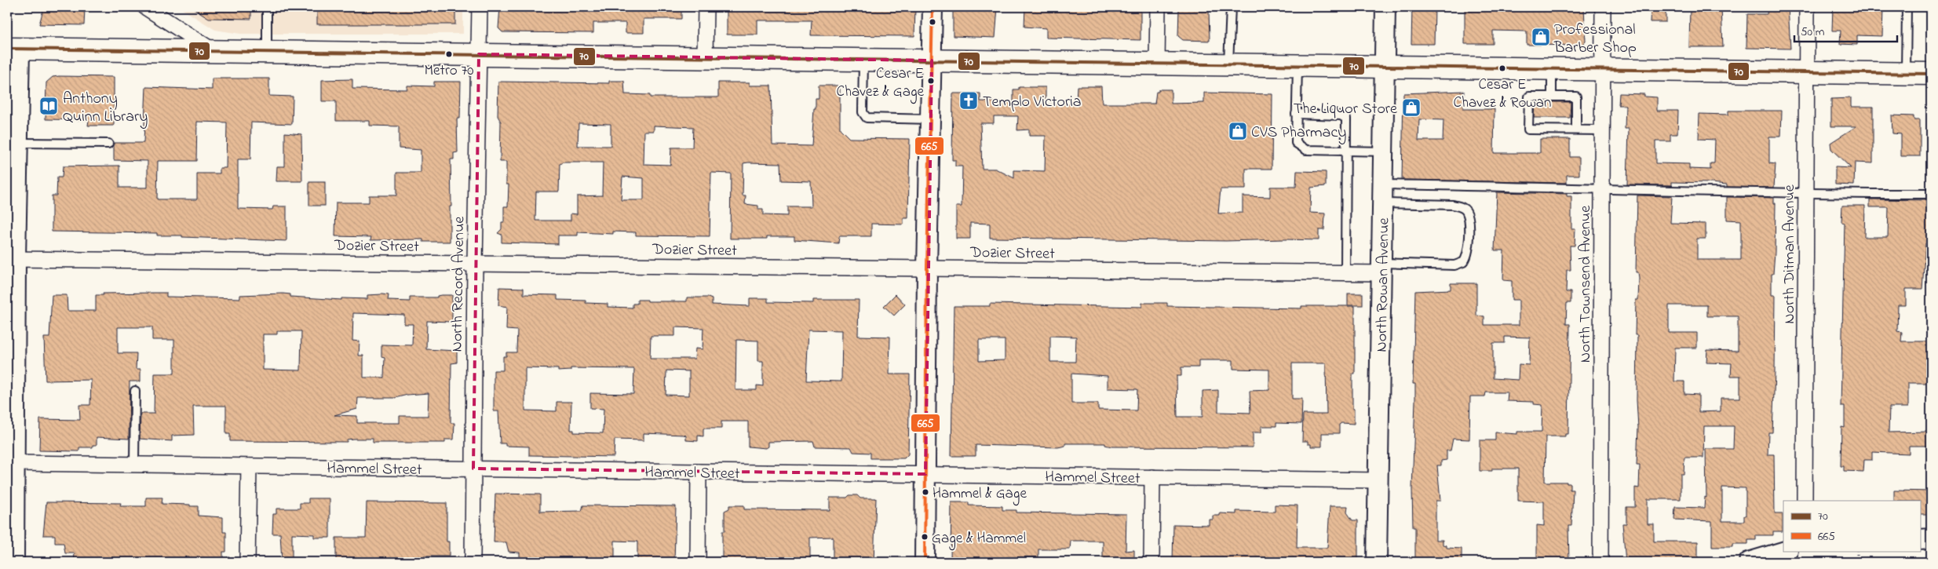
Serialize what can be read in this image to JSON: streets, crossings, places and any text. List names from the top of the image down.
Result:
{
  "streets": {
    "street": [
      "Dozier Street",
      "North Ditman Avenue",
      "North Record Avenue",
      "North Townsend Avenue",
      "North Rowan Avenue",
      "Hammel Street"
    ]
  },
  "crossings": [
    ["Dozier Street", "North Record Avenue"],
    ["Dozier Street", "North Rowan Avenue"],
    ["North Record Avenue", "Hammel Street"],
    ["North Rowan Avenue", "Hammel Street"]
  ],
  "places": {
    "shop": ["Professional Barber Shop", "The Liquor Store", "CVS Pharmacy"],
    "other": [
      "Metro 70",
      "Cesar E Chavez & Rowan",
      "Cesar E Chavez & Gage",
      "Hammel & Gage",
      "Gage & Hammel"
    ],
    "church": ["Templo Victoria"],
    "library": ["Anthony Quinn Library"]
  },
  "lines": ["transit line 665", "transit line 70"],
  "legend": ["70", "665"],
  "scale_bar": "50 m"
}
